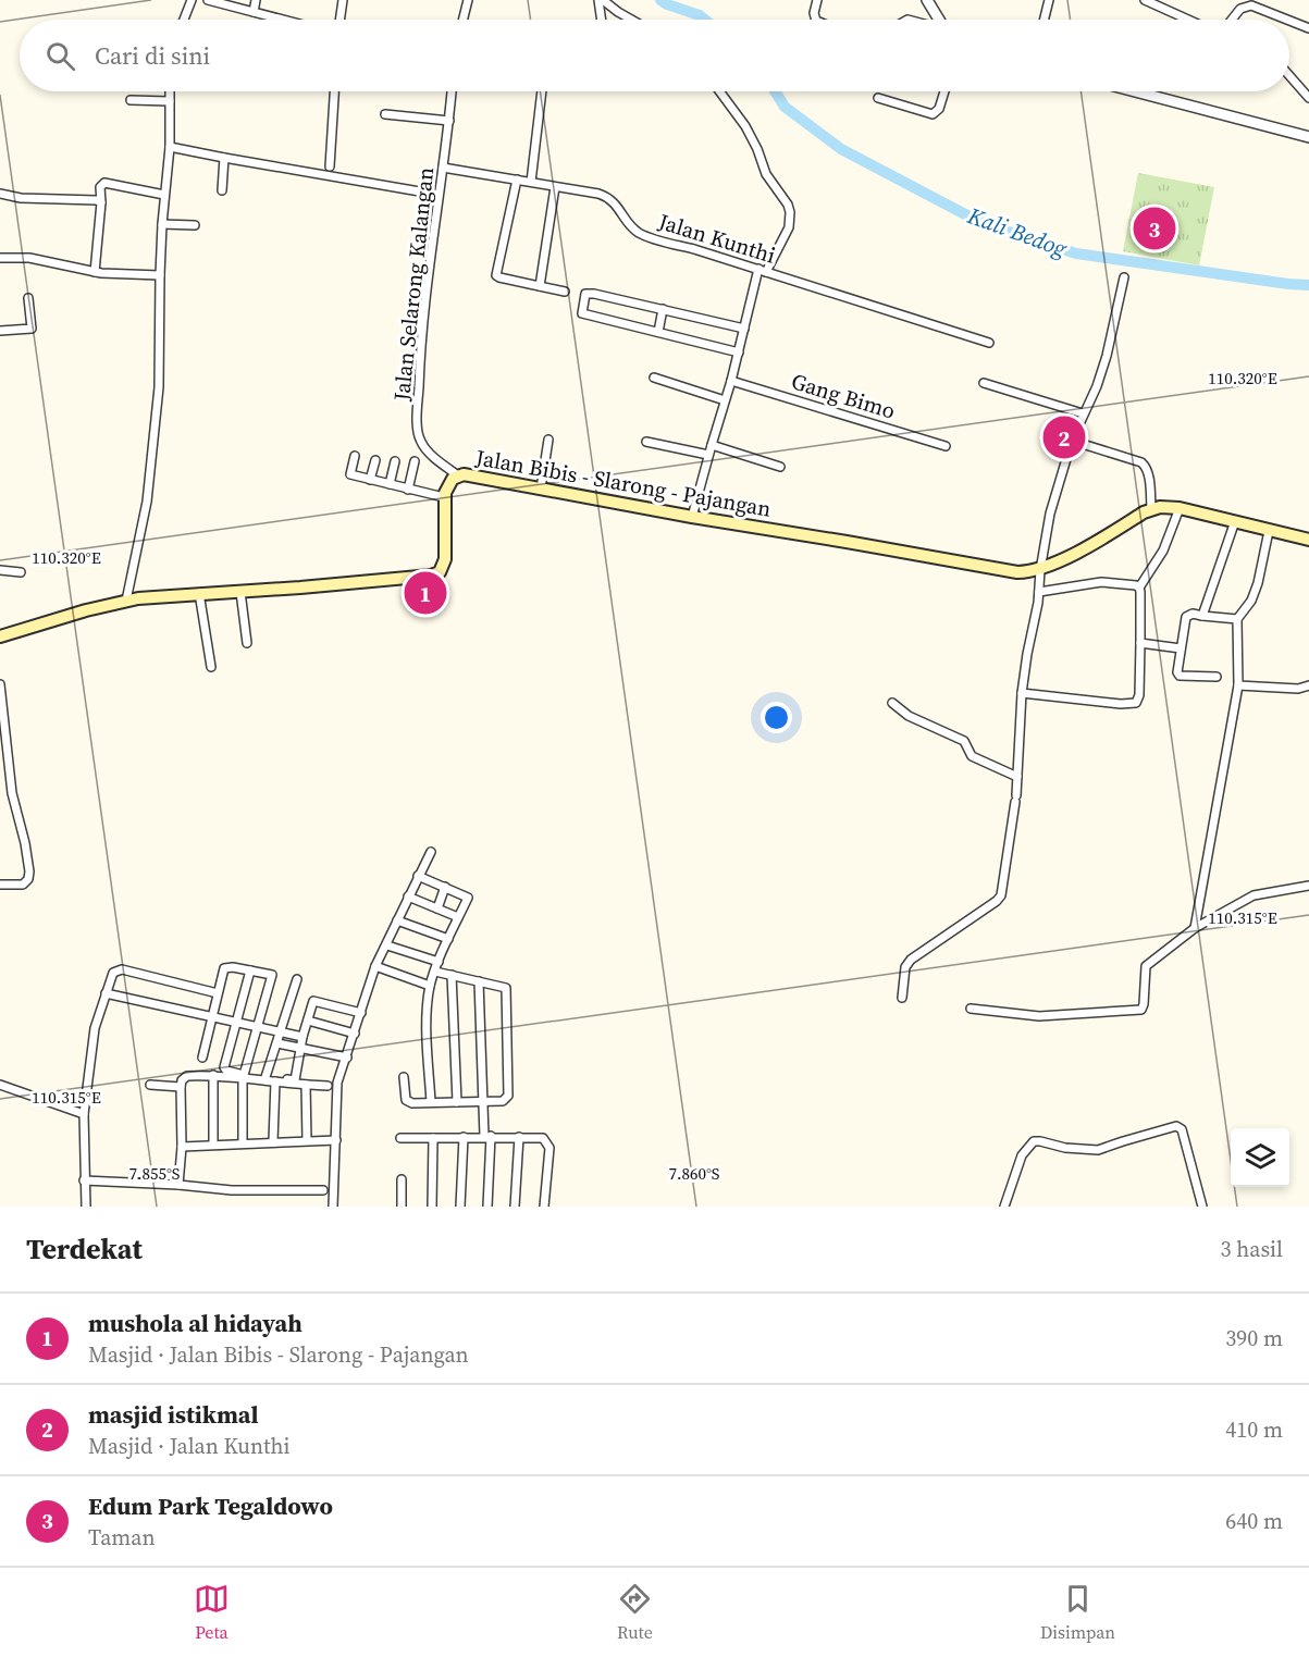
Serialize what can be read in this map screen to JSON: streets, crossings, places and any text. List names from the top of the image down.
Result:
{
  "streets": {
    "main road": ["Jalan Bibis - Slarong - Pajangan"],
    "street": ["Jalan Kunthi", "Jalan Selarong Kalangan", "Gang Bimo"]
  },
  "crossings": [
    ["Jalan Kunthi", "Jalan Selarong Kalangan"],
    ["Jalan Selarong Kalangan", "Jalan Bibis - Slarong - Pajangan"]
  ],
  "water": ["Kali Bedog"],
  "page": {
    "search": "Cari di sini",
    "pins": ["3", "2", "1"],
    "heading": ["Terdekat", "3 hasil"],
    "list": [
      {
        "mark": "1",
        "name": "mushola al hidayah",
        "note": "Masjid · Jalan Bibis - Slarong - Pajangan",
        "value": "390 m"
      },
      {
        "mark": "2",
        "name": "masjid istikmal",
        "note": "Masjid · Jalan Kunthi",
        "value": "410 m"
      },
      {
        "mark": "3",
        "name": "Edum Park Tegaldowo",
        "note": "Taman",
        "value": "640 m"
      }
    ],
    "nav": ["Peta", "Rute", "Disimpan"]
  },
  "coordinates": [
    "110.320°E",
    "110.315°E",
    "7.855°S",
    "7.860°S"
  ]
}
